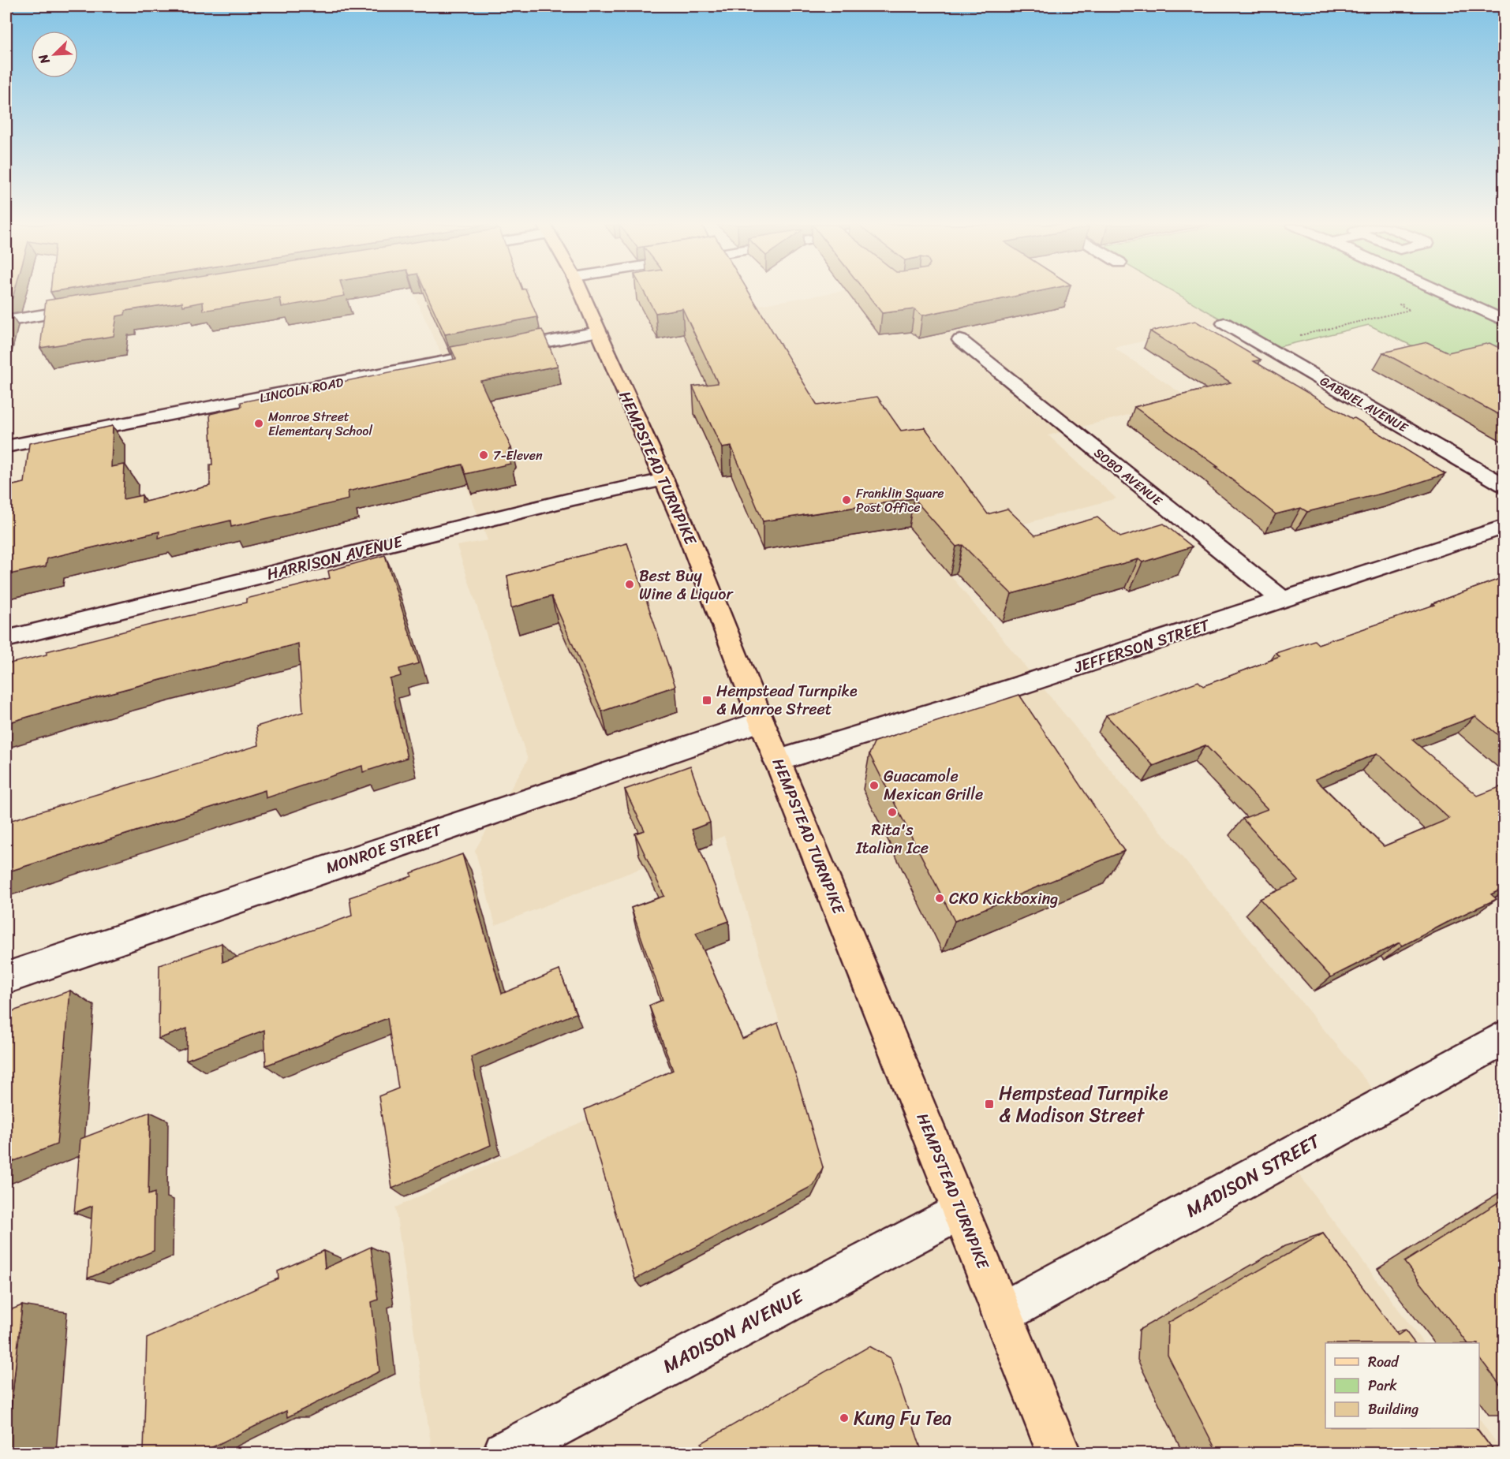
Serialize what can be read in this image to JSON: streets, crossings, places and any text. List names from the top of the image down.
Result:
{
  "streets": {
    "main road": ["HEMPSTEAD TURNPIKE"],
    "street": [
      "LINCOLN ROAD",
      "GABRIEL AVENUE",
      "SOBO AVENUE",
      "HARRISON AVENUE",
      "JEFFERSON STREET",
      "MONROE STREET",
      "MADISON STREET",
      "MADISON AVENUE"
    ]
  },
  "crossings": [
    ["LINCOLN ROAD", "HEMPSTEAD TURNPIKE"],
    ["HEMPSTEAD TURNPIKE", "HARRISON AVENUE"],
    ["HEMPSTEAD TURNPIKE", "JEFFERSON STREET"],
    ["HEMPSTEAD TURNPIKE", "MONROE STREET"],
    ["HEMPSTEAD TURNPIKE", "MADISON STREET"],
    ["HEMPSTEAD TURNPIKE", "MADISON AVENUE"],
    ["SOBO AVENUE", "JEFFERSON STREET"]
  ],
  "places": {
    "other": [
      "Monroe Street Elementary School",
      "7-Eleven",
      "Franklin Square Post Office",
      "Best Buy Wine & Liquor",
      "Guacamole Mexican Grille",
      "Rita's Italian Ice",
      "CKO Kickboxing",
      "Kung Fu Tea"
    ],
    "transit": ["Hempstead Turnpike & Monroe Street", "Hempstead Turnpike & Madison Street"]
  },
  "legend": ["Road", "Park", "Building"],
  "north": "bottom left"
}
